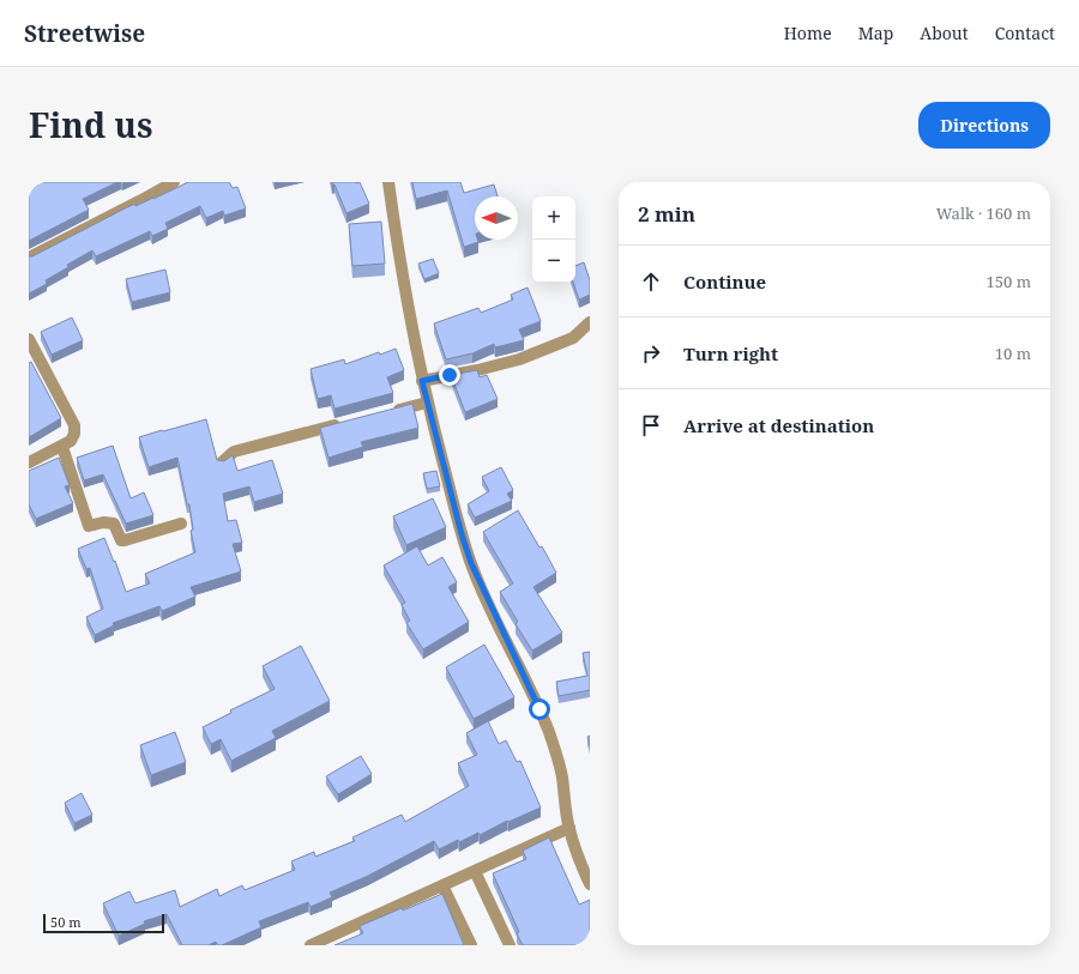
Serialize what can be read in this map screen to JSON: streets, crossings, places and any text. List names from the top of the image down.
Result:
{
  "scale_bar": "50 m",
  "north": "left",
  "page": {
    "header": "Streetwise",
    "nav": [
      "Home",
      "Map",
      "About",
      "Contact"
    ],
    "title": "Find us",
    "buttons": "Directions",
    "heading": ["2 min", "Walk · 160 m"],
    "map_buttons": ["+", "−"],
    "list": [
      ["Continue", "150 m"],
      ["Turn right", "10 m"],
      "Arrive at destination"
    ],
    "scale": "50 m"
  }
}
